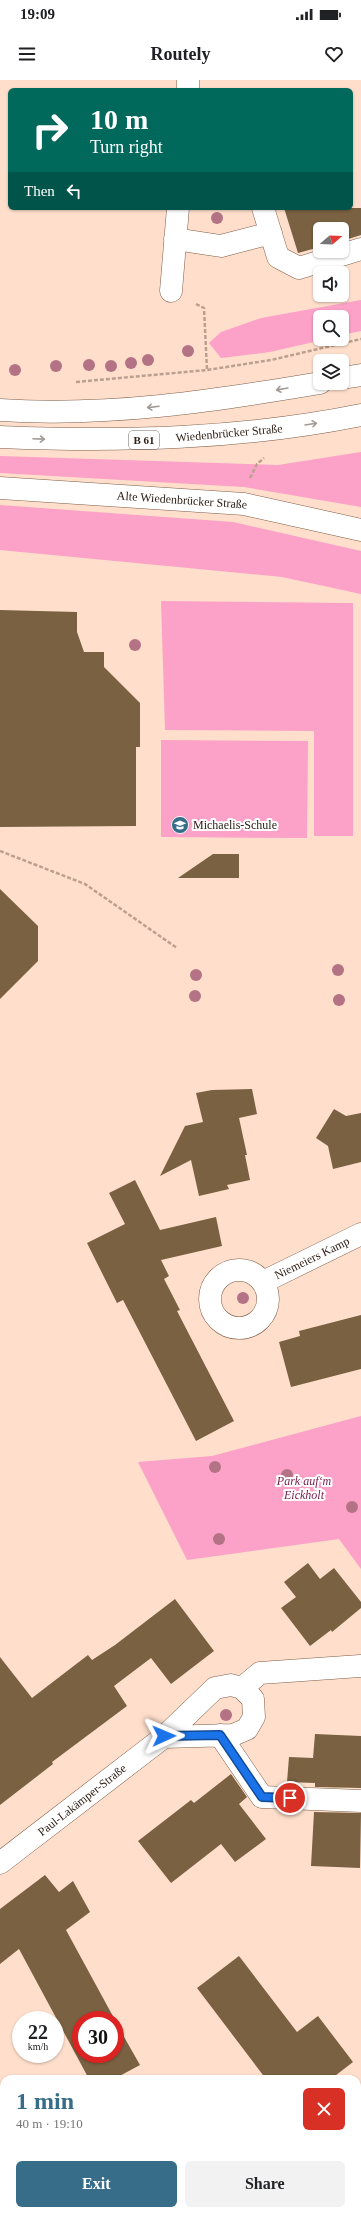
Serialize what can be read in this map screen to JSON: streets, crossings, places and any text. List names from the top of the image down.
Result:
{
  "streets": {
    "street": [
      "Wiedenbrücker Straße",
      "B 61",
      "Alte Wiedenbrücker Straße",
      "Niemeiers Kamp",
      "Paul-Lakämper-Straße"
    ]
  },
  "parks": ["Park auf‘m Eickholt"],
  "places": {
    "school or university": ["Michaelis-Schule"]
  },
  "north": "right",
  "page": {
    "status": "19:09",
    "header": "Routely",
    "turn": ["10 m", "Turn right"],
    "then": "Then",
    "speed": "22 km/h",
    "limit": "30",
    "heading": ["1 min", "40 m · 19:10"],
    "buttons": ["Exit", "Share"]
  }
}
